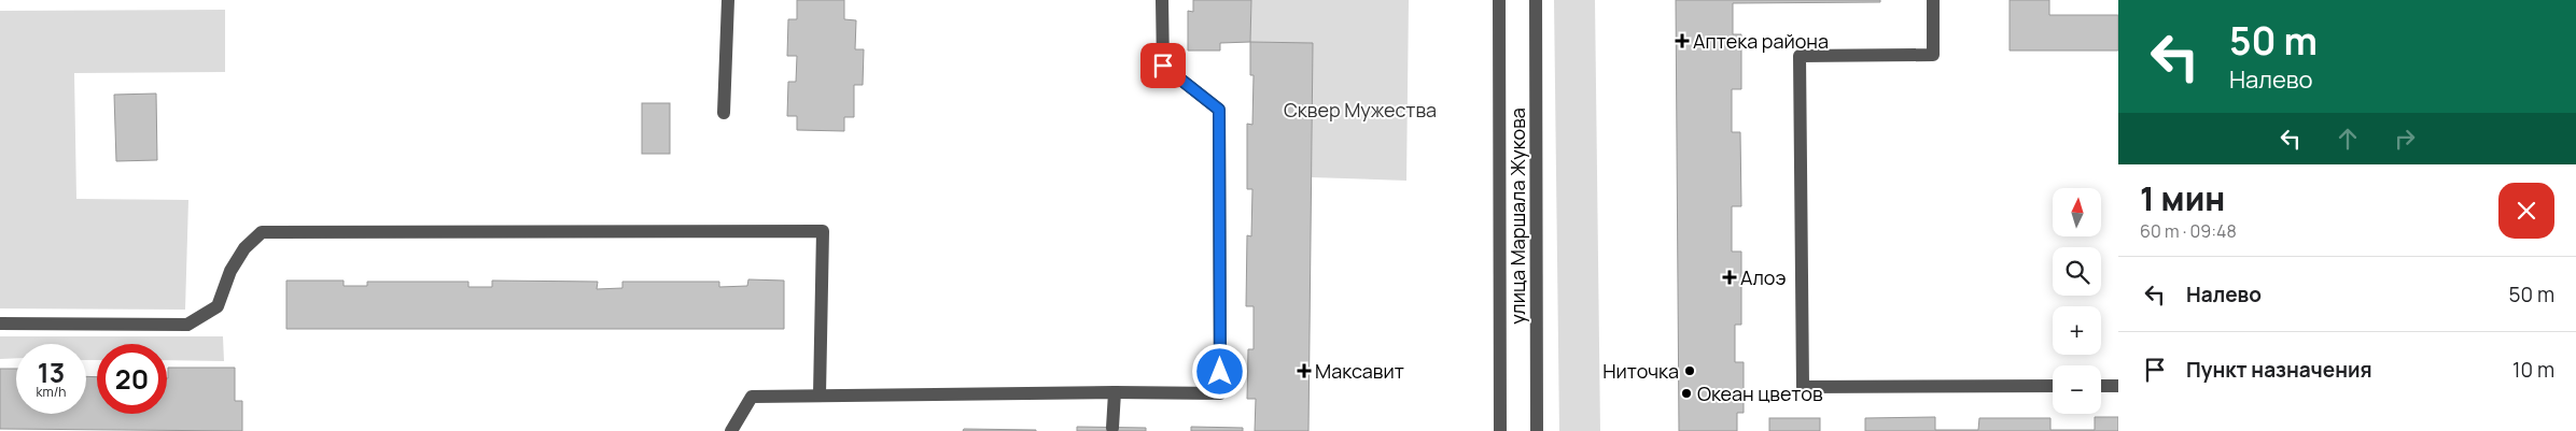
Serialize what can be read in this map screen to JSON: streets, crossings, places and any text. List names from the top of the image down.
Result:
{
  "streets": {
    "street": ["улица Маршала Жукова"]
  },
  "parks": ["Сквер Мужества"],
  "places": {
    "health": ["Аптека района", "Алоэ", "Максавит"],
    "other": ["Ниточка", "Океан цветов"]
  },
  "north": "top",
  "page": {
    "turn": ["50 m", "Налево"],
    "heading": ["1 мин", "60 m · 09:48"],
    "map_buttons": ["+", "−"],
    "list": [
      {
        "name": "Налево",
        "value": "50 m"
      },
      {
        "name": "Пункт назначения",
        "value": "10 m"
      }
    ],
    "speed": "13 km/h",
    "limit": "20"
  }
}
